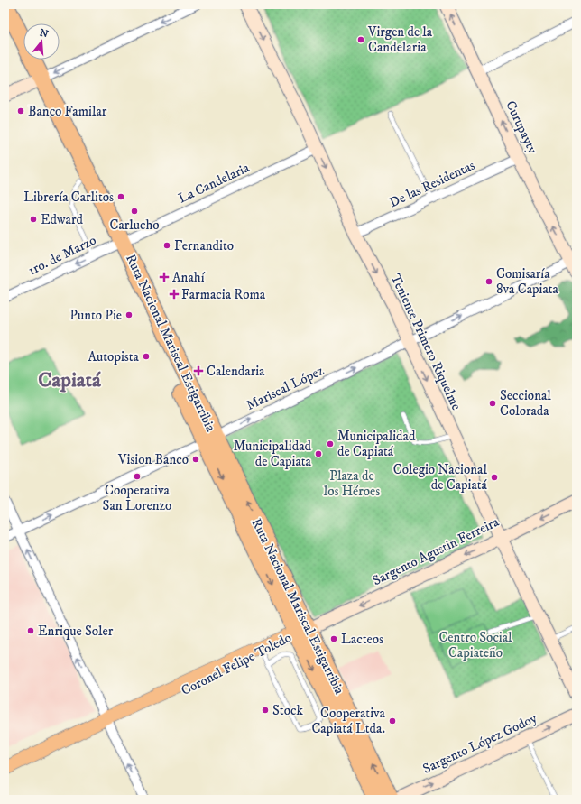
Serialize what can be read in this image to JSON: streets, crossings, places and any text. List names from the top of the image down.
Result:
{
  "streets": {
    "highway": ["Ruta Nacional Mariscal Estigarribia"],
    "main road": ["Coronel Felipe Toledo"],
    "street": [
      "Curupayty",
      "La Candelaria",
      "De las Residentas",
      "1ro. de Marzo",
      "Teniente Primero Riquelme",
      "Mariscal López",
      "Sargento Agustin Ferreira",
      "Sargento López Godoy"
    ]
  },
  "crossings": [
    ["Curupayty", "De las Residentas"],
    ["Curupayty", "Mariscal López"],
    ["La Candelaria", "1ro. de Marzo"],
    ["La Candelaria", "Teniente Primero Riquelme"],
    ["La Candelaria", "Ruta Nacional Mariscal Estigarribia"],
    ["De las Residentas", "Teniente Primero Riquelme"],
    ["1ro. de Marzo", "Ruta Nacional Mariscal Estigarribia"],
    ["Teniente Primero Riquelme", "Mariscal López"],
    ["Teniente Primero Riquelme", "Sargento Agustin Ferreira"],
    ["Ruta Nacional Mariscal Estigarribia", "Mariscal López"],
    ["Ruta Nacional Mariscal Estigarribia", "Sargento Agustin Ferreira"],
    ["Ruta Nacional Mariscal Estigarribia", "Coronel Felipe Toledo"],
    ["Sargento Agustin Ferreira", "Coronel Felipe Toledo"]
  ],
  "one_way": [
    "Curupayty",
    "1ro. de Marzo",
    "Teniente Primero Riquelme",
    "Mariscal López",
    "Sargento Agustin Ferreira",
    "Sargento López Godoy"
  ],
  "districts": ["Capiatá"],
  "parks": ["Plaza de los Héroes", "Centro Social Capiateño"],
  "places": {
    "other": [
      "Virgen de la Candelaria",
      "Banco Familar",
      "Librería Carlitos",
      "Carlucho",
      "Edward",
      "Fernandito",
      "Comisaría 8va Capiata",
      "Punto Pie",
      "Autopista",
      "Seccional Colorada",
      "Municipalidad de Capiatá",
      "Municipalidad de Capiata",
      "Vision Banco",
      "Cooperativa San Lorenzo",
      "Colegio Nacional de Capiatá",
      "Enrique Soler",
      "Lacteos",
      "Stock",
      "Cooperativa Capiatá Ltda."
    ],
    "health": ["Anahí", "Farmacia Roma", "Calendaria"]
  },
  "north": "top"
}
